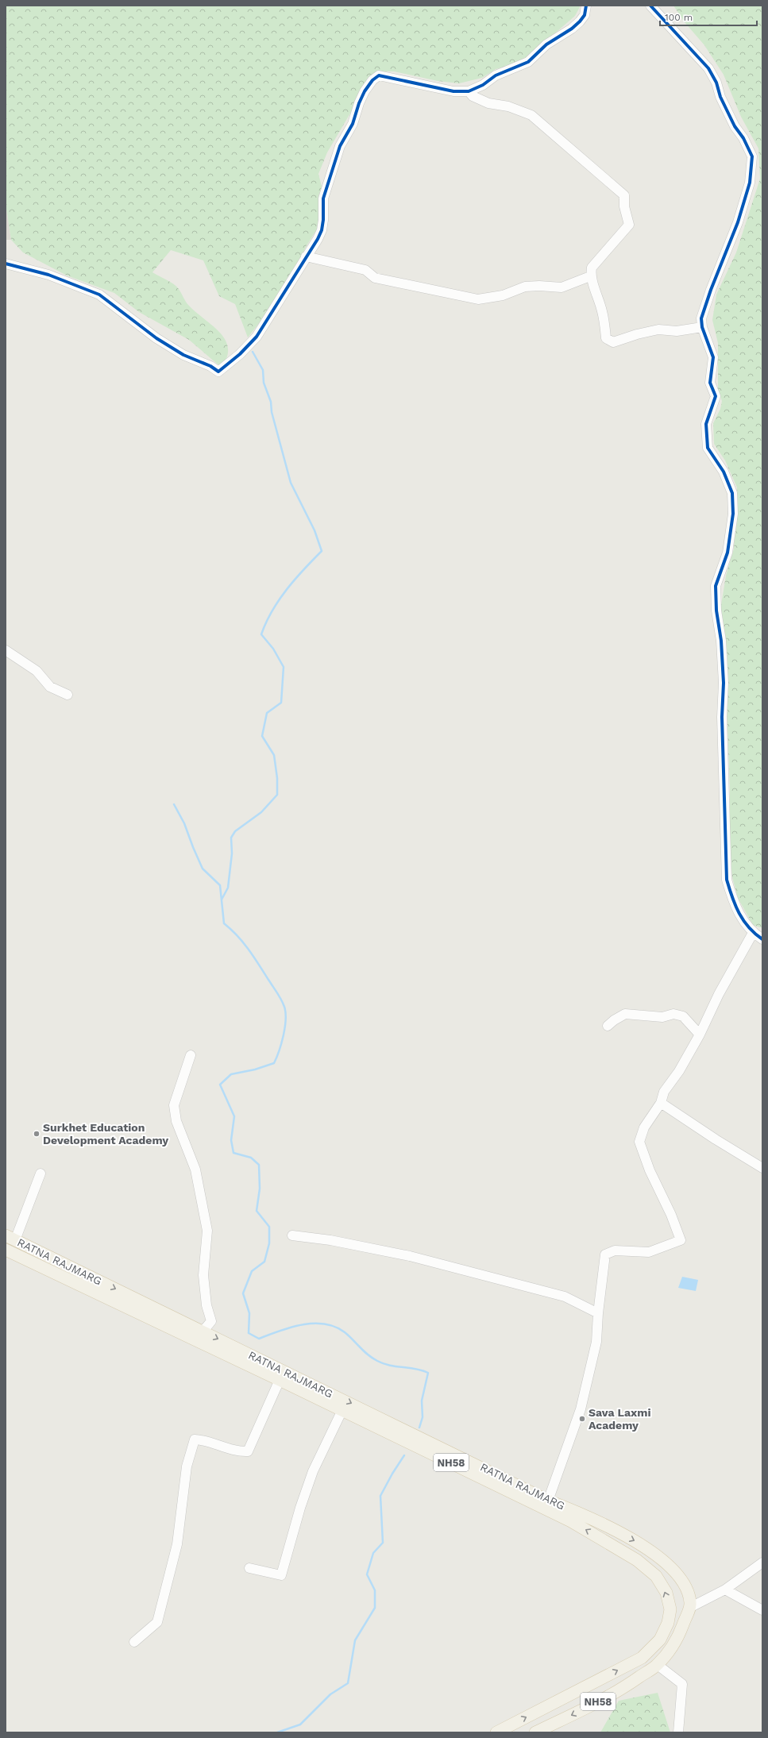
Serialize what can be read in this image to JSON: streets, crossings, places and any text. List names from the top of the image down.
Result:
{
  "streets": {
    "main road": ["RATNA RAJMARG", "NH58"]
  },
  "places": ["Surkhet Education Development Academy", "Sava Laxmi Academy"],
  "scale_bar": "100 m"
}
